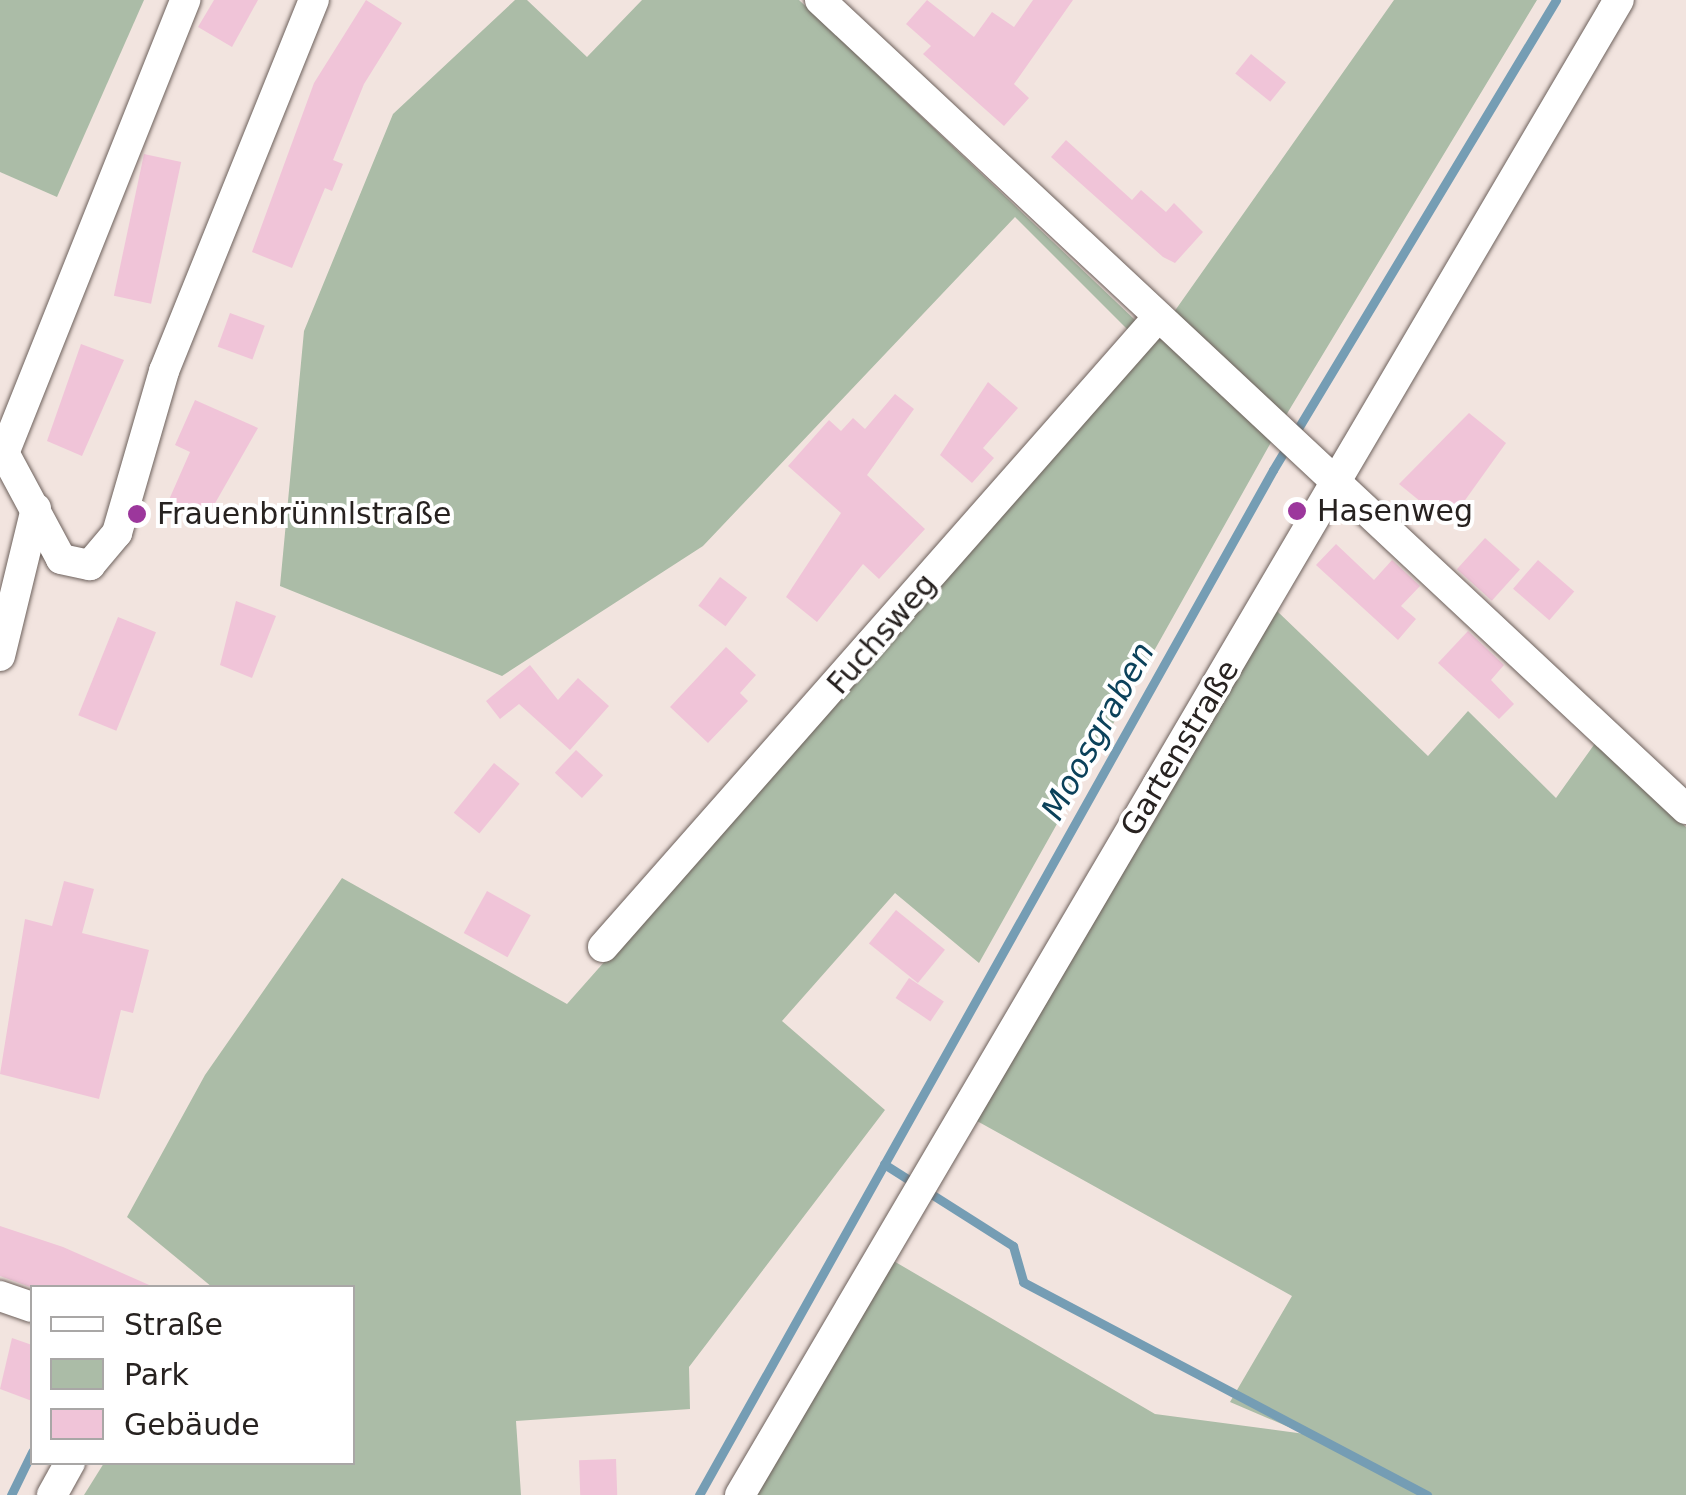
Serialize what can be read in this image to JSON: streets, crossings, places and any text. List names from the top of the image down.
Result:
{
  "streets": {
    "street": ["Fuchsweg", "Gartenstraße"]
  },
  "water": ["Moosgraben"],
  "places": ["Hasenweg", "Frauenbrünnlstraße"],
  "legend": ["Straße", "Park", "Gebäude"]
}
